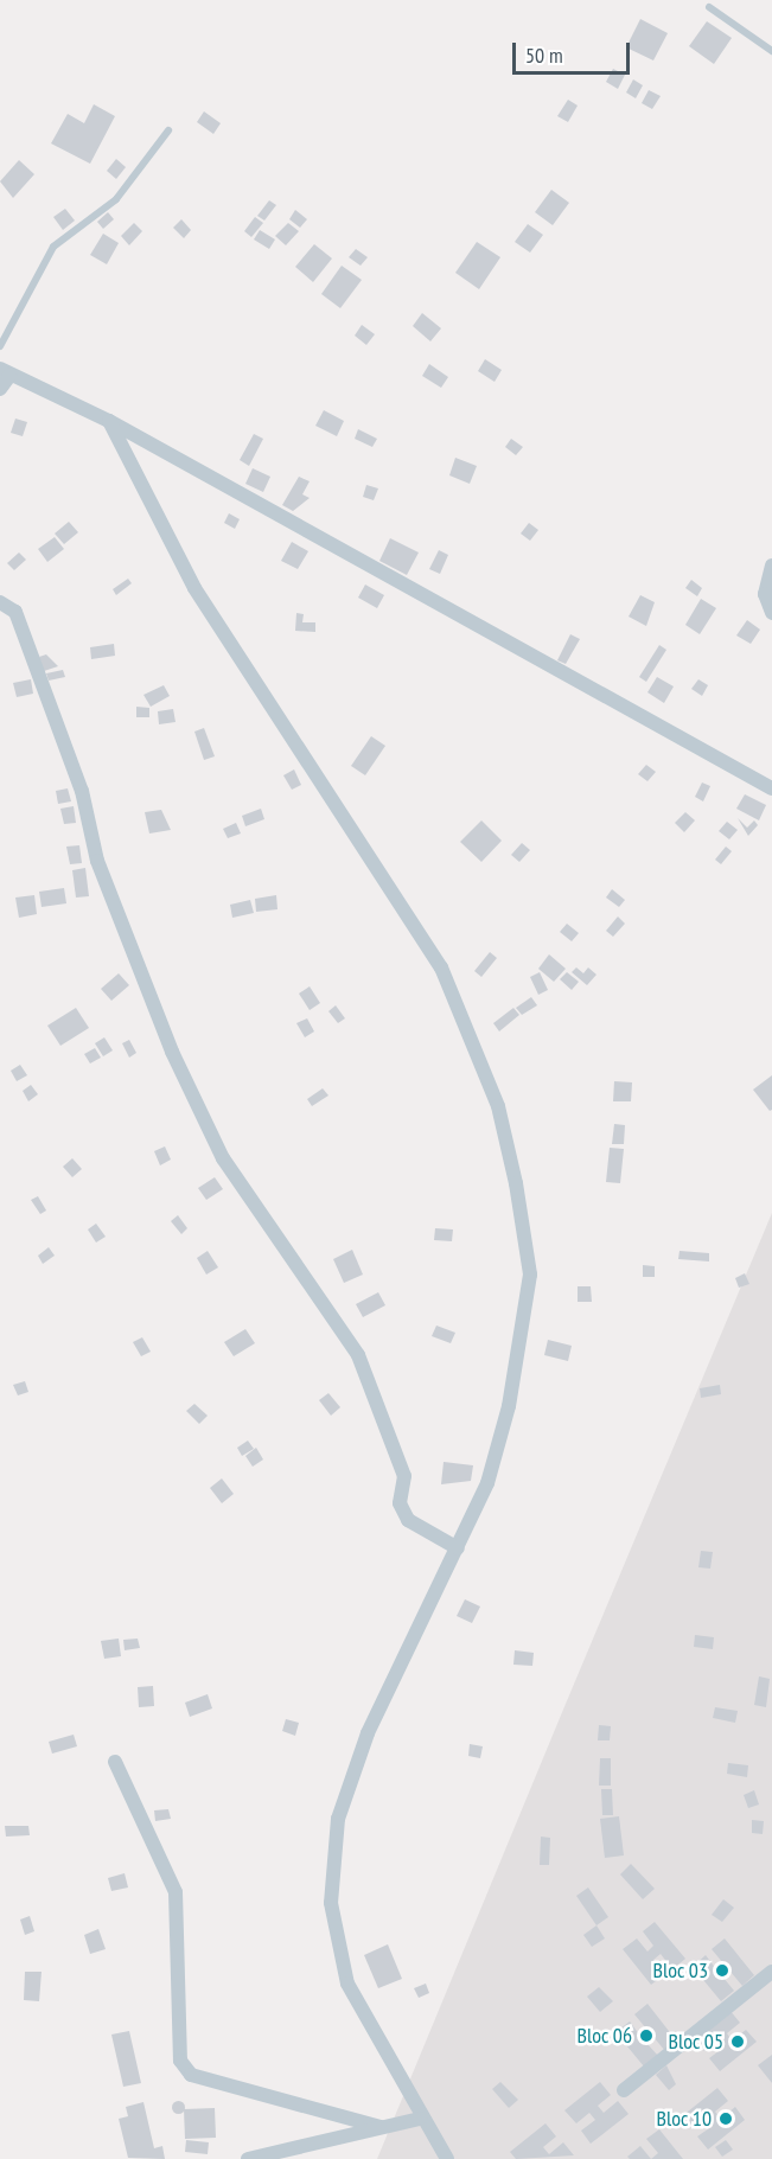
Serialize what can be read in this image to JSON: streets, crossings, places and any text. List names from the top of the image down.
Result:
{
  "places": [
    "Bloc 03",
    "Bloc 06",
    "Bloc 05",
    "Bloc 10"
  ],
  "scale_bar": "50 m"
}
